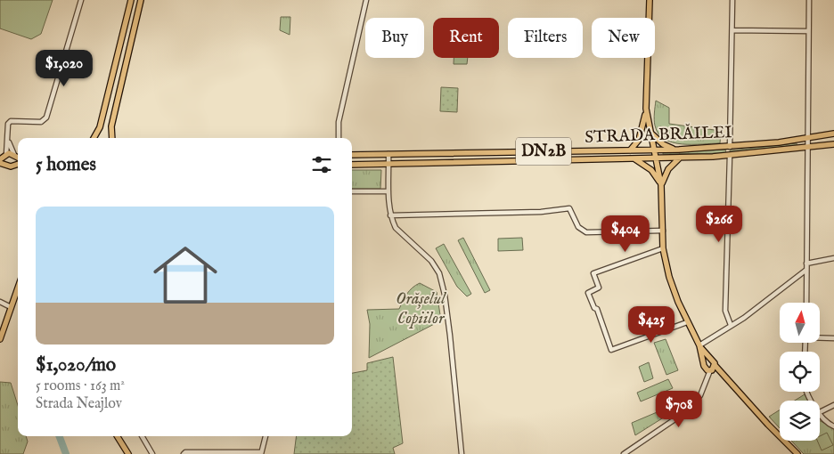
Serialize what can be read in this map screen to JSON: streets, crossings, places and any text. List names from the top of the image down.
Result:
{
  "streets": {
    "main road": ["STRADA BRĂILEI", "DN2B"]
  },
  "parks": ["Orășelul Copiilor"],
  "north": "top",
  "page": {
    "chip": [
      "Buy",
      "Rent",
      "Filters",
      "New"
    ],
    "price": [
      "$1,020",
      "$266",
      "$404",
      "$425",
      "$708"
    ],
    "heading": "5 homes",
    "list": [
      {
        "name": "$1,020/mo",
        "note": "5 rooms · 163 m² · Strada Neajlov"
      }
    ]
  }
}
